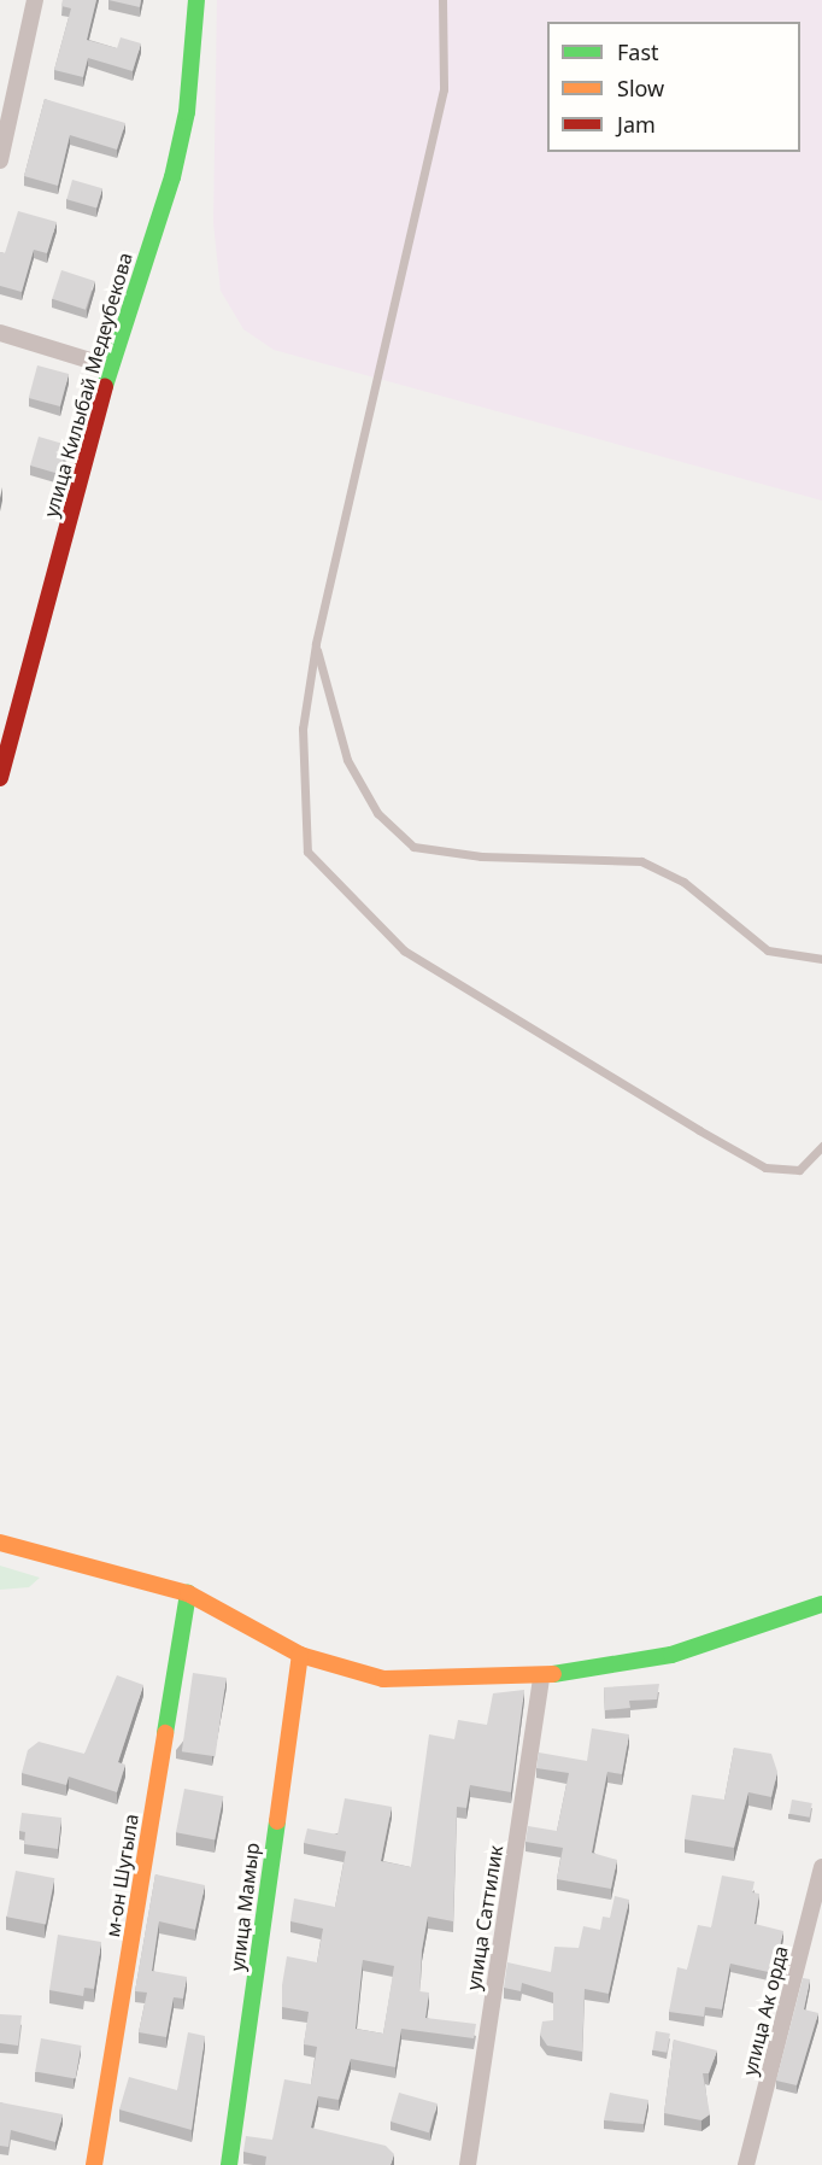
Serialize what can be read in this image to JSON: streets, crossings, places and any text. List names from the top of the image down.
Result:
{
  "streets": {
    "main road": ["улица Килыбай Медеубекова", "м-он Шугыла", "улица Мамыр"],
    "street": ["улица Саттилик", "улица Ак орда"]
  },
  "legend": ["Fast", "Slow", "Jam"]
}
